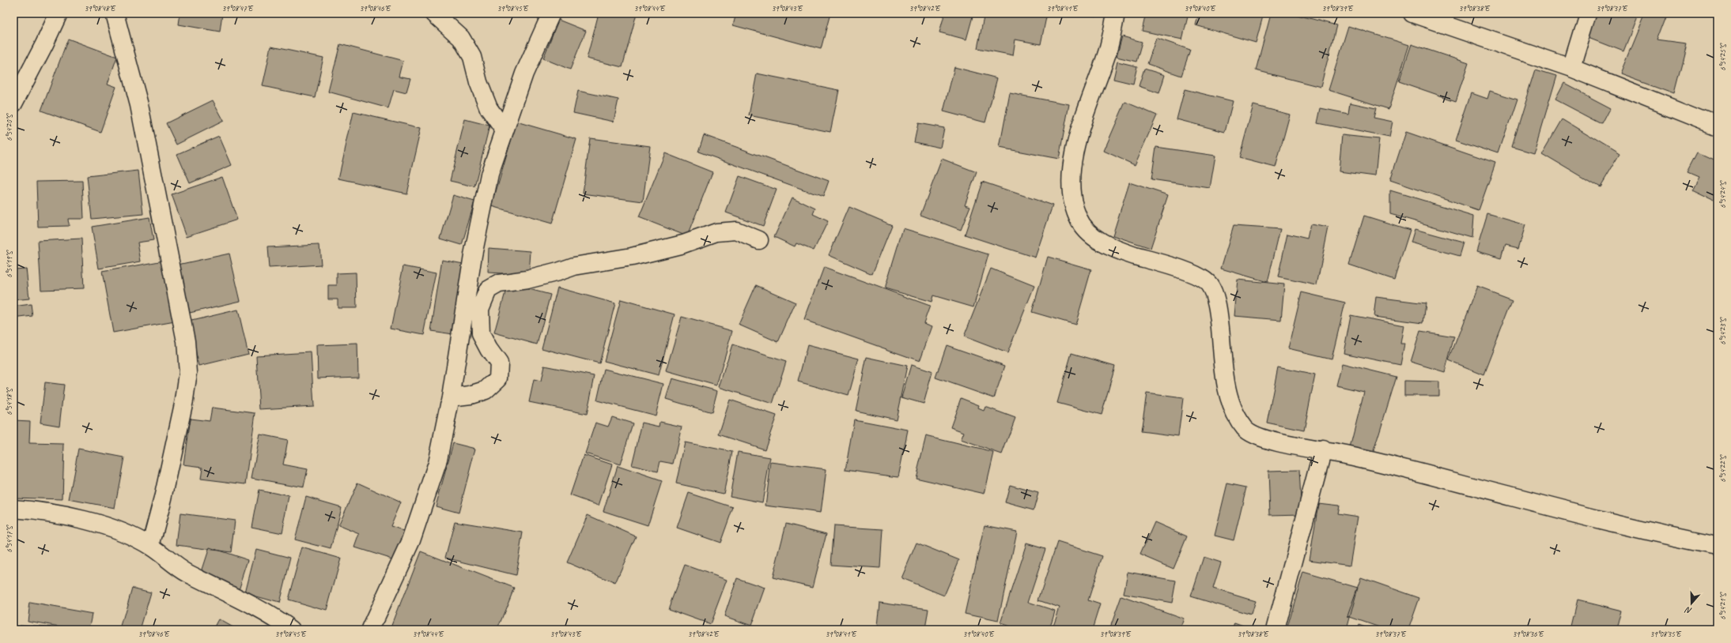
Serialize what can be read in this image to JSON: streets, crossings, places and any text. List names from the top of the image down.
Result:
{
  "north": "bottom",
  "coordinates": [
    "39°08'48\"E",
    "39°08'47\"E",
    "39°08'46\"E",
    "39°08'45\"E",
    "39°08'44\"E",
    "39°08'43\"E",
    "39°08'42\"E",
    "39°08'41\"E",
    "39°08'40\"E",
    "39°08'39\"E",
    "39°08'38\"E",
    "39°08'37\"E",
    "6°54'25\"S",
    "6°54'20\"S",
    "6°54'24\"S",
    "6°54'19\"S",
    "6°54'23\"S",
    "6°54'18\"S",
    "6°54'22\"S",
    "6°54'17\"S",
    "6°54'21\"S",
    "39°08'36\"E",
    "39°08'35\"E"
  ]
}
